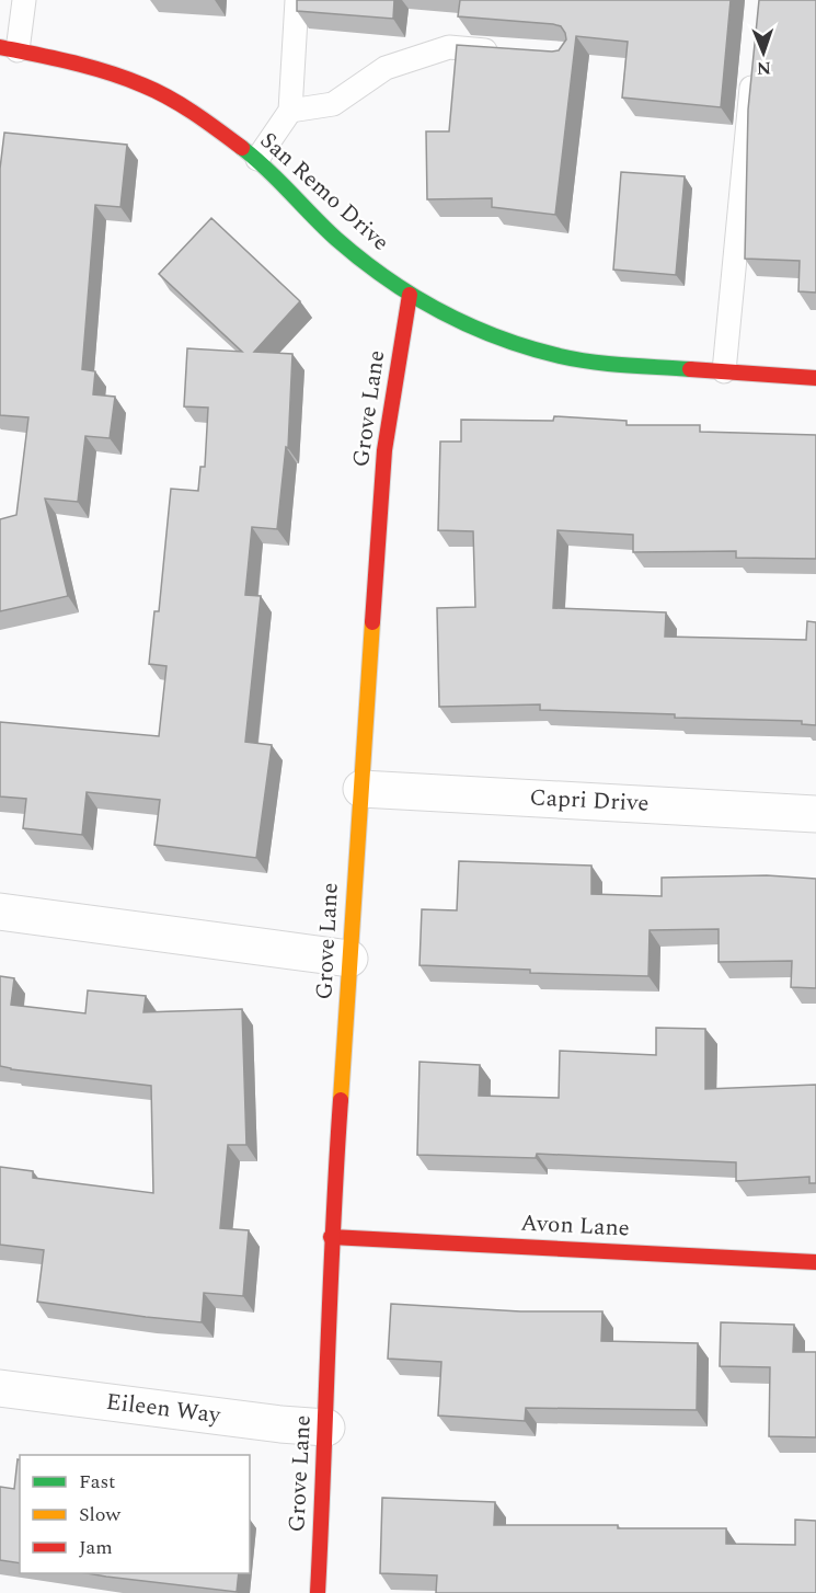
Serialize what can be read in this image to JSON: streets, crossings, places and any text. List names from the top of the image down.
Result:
{
  "streets": {
    "street": [
      "San Remo Drive",
      "Grove Lane",
      "Capri Drive",
      "Avon Lane",
      "Eileen Way"
    ]
  },
  "crossings": [
    ["San Remo Drive", "Grove Lane"],
    ["Grove Lane", "Capri Drive"],
    ["Grove Lane", "Avon Lane"],
    ["Grove Lane", "Eileen Way"]
  ],
  "legend": ["Fast", "Slow", "Jam"],
  "north": "bottom"
}
